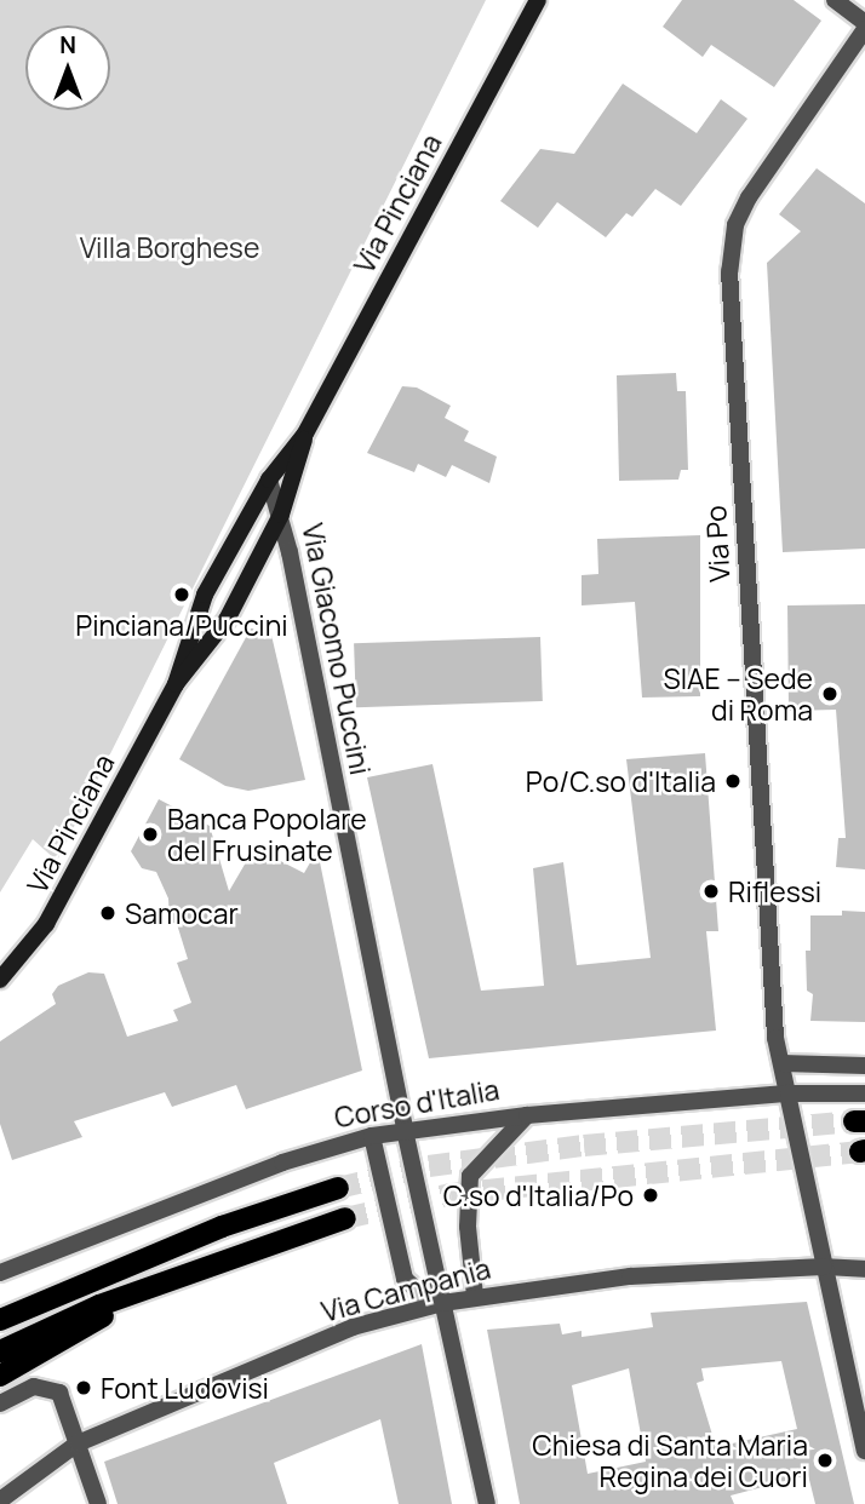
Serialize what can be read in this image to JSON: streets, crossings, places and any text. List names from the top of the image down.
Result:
{
  "streets": {
    "main road": ["Via Pinciana"],
    "street": [
      "Via Po",
      "Via Giacomo Puccini",
      "Corso d'Italia",
      "Via Campania"
    ]
  },
  "crossings": [
    ["Via Pinciana", "Via Giacomo Puccini"],
    ["Via Po", "Corso d'Italia"],
    ["Via Po", "Via Campania"],
    ["Via Giacomo Puccini", "Corso d'Italia"],
    ["Via Giacomo Puccini", "Via Campania"]
  ],
  "parks": ["Villa Borghese"],
  "places": [
    "Pinciana/Puccini",
    "SIAE – Sede di Roma",
    "Po/C.so d'Italia",
    "Banca Popolare del Frusinate",
    "Riflessi",
    "Samocar",
    "C.so d'Italia/Po",
    "Font Ludovisi",
    "Chiesa di Santa Maria Regina dei Cuori"
  ],
  "north": "top"
}
